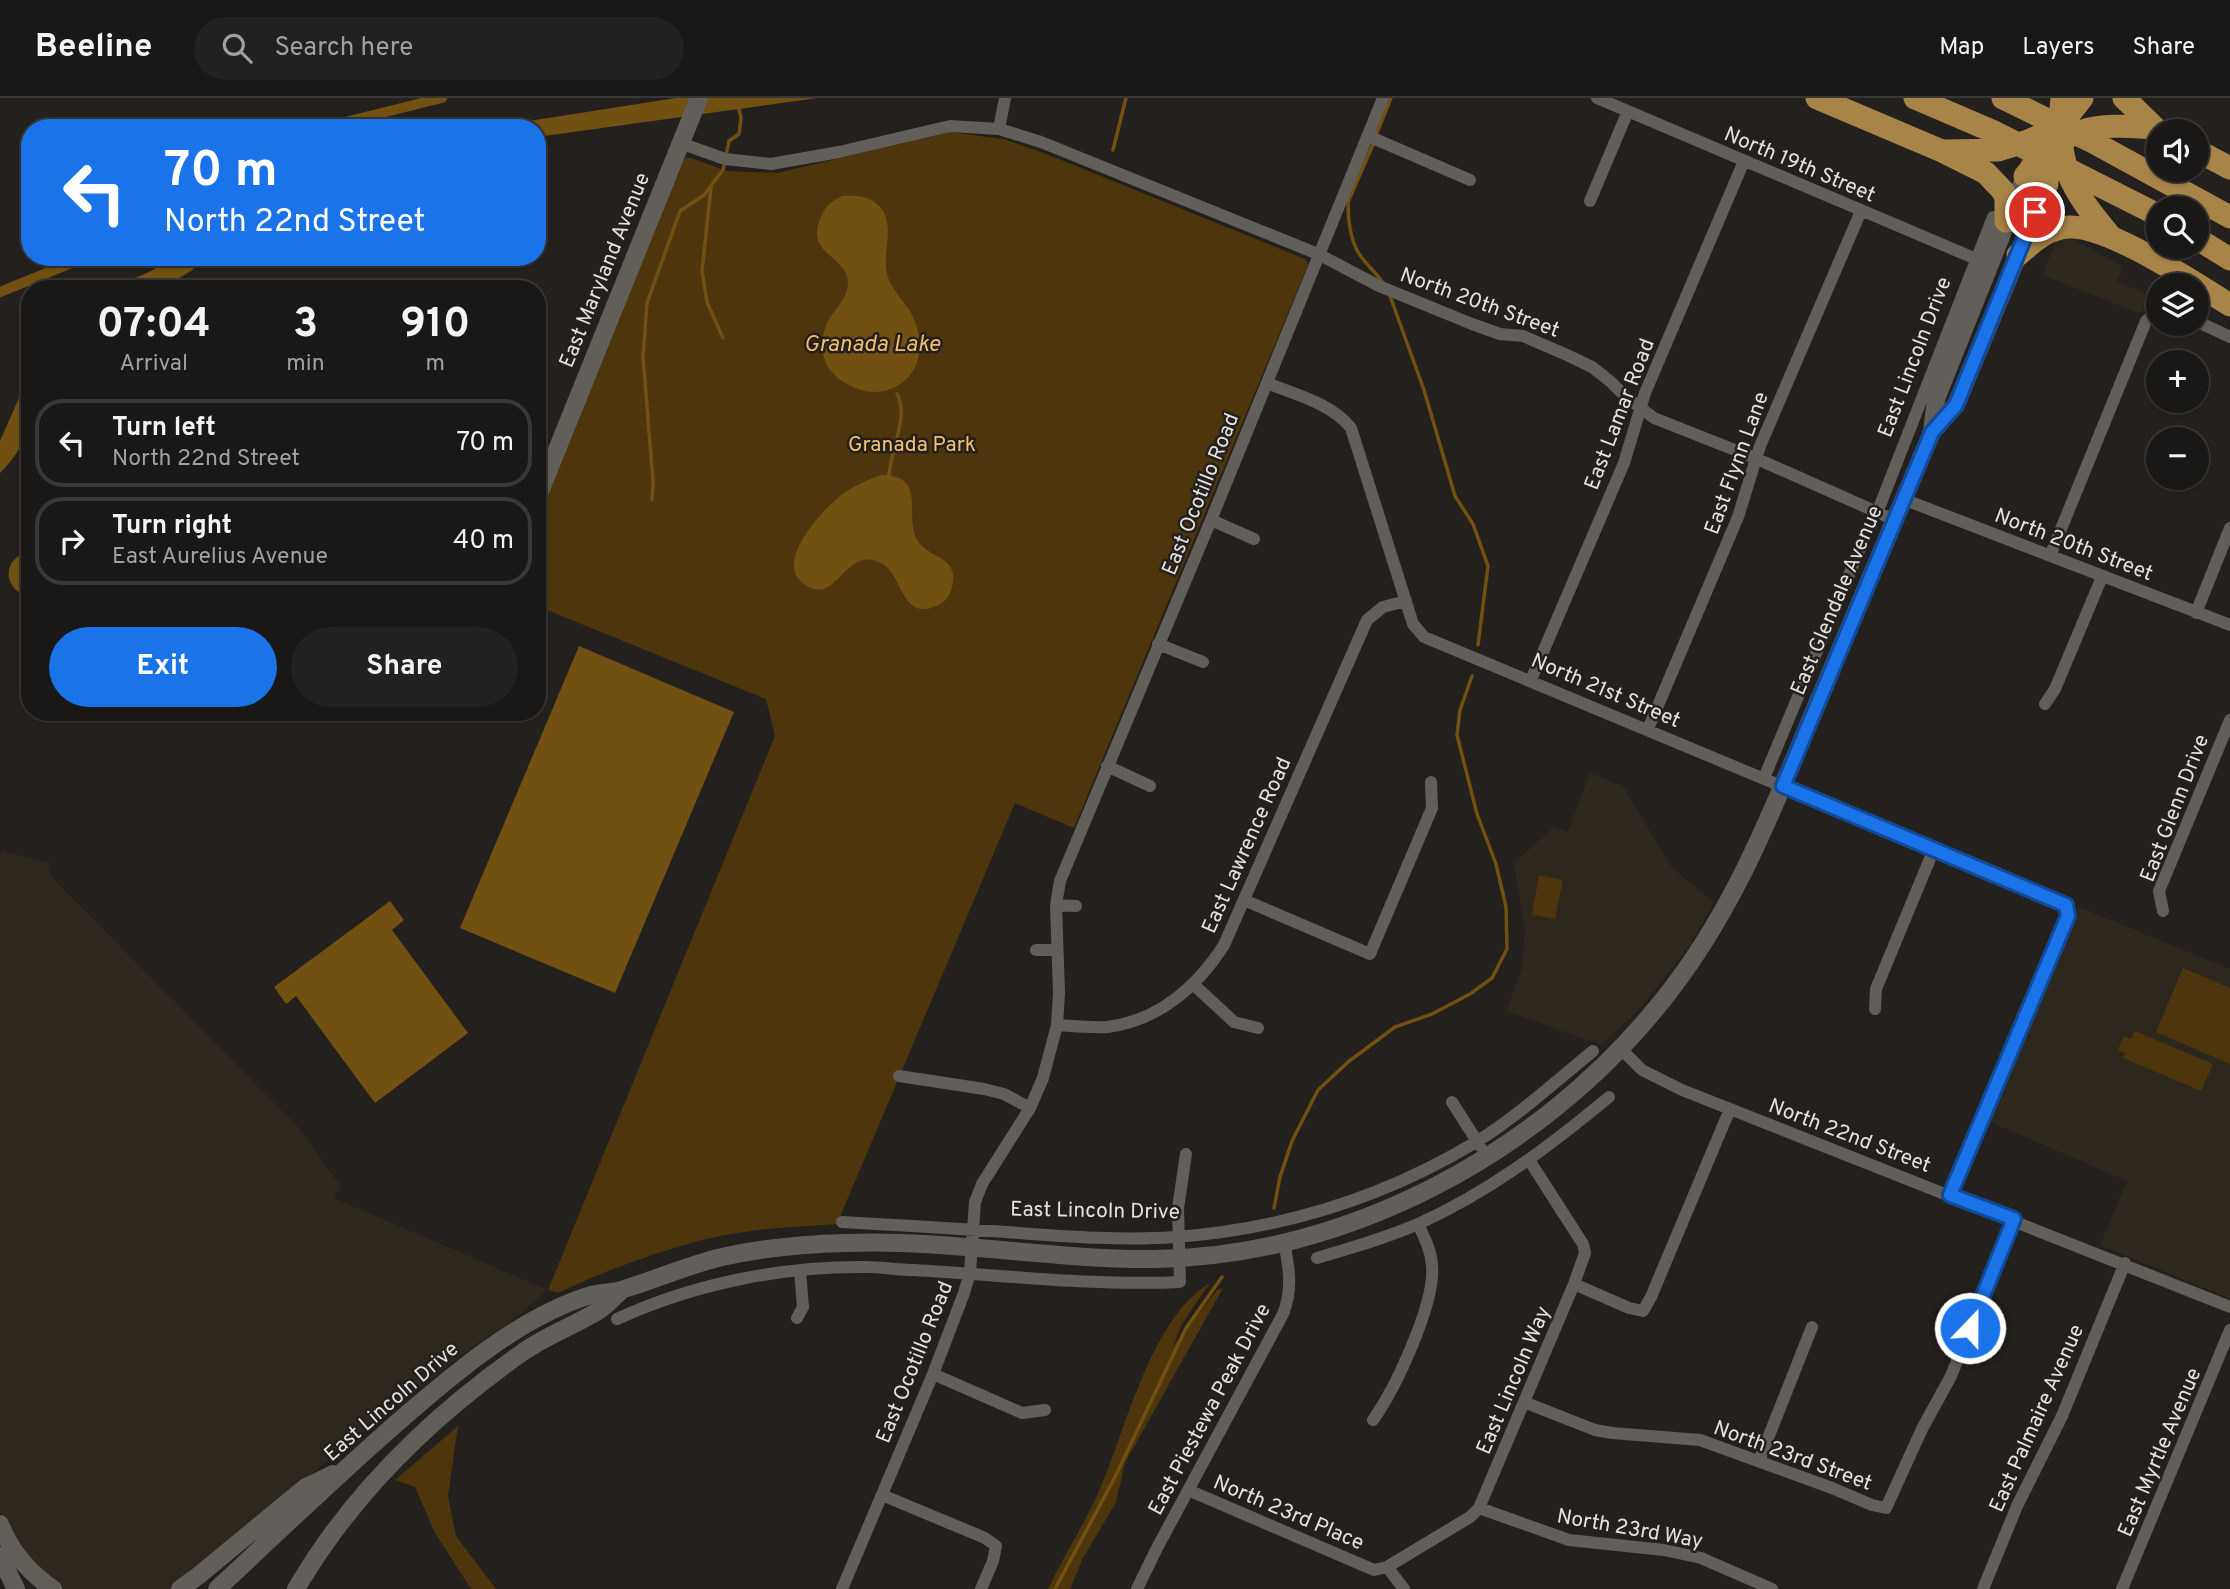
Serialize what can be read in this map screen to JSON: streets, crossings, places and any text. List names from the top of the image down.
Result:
{
  "streets": {
    "main road": ["East Maryland Avenue", "East Lincoln Drive", "East Glendale Avenue"],
    "street": [
      "North 19th Street",
      "North 20th Street",
      "East Lamar Road",
      "East Flynn Lane",
      "East Ocotillo Road",
      "North 21st Street",
      "East Glenn Drive",
      "East Lawrence Road",
      "North 22nd Street",
      "East Lincoln Way",
      "East Piestewa Peak Drive",
      "East Palmaire Avenue",
      "East Myrtle Avenue",
      "North 23rd Street",
      "North 23rd Place",
      "North 23rd Way"
    ]
  },
  "crossings": [
    ["North 19th Street", "East Lincoln Drive"],
    ["North 19th Street", "East Lamar Road"],
    ["North 19th Street", "East Flynn Lane"],
    ["North 19th Street", "East Glendale Avenue"],
    ["East Maryland Avenue", "North 20th Street"],
    ["North 20th Street", "East Lincoln Drive"],
    ["North 20th Street", "East Lamar Road"],
    ["North 20th Street", "East Flynn Lane"],
    ["North 20th Street", "East Ocotillo Road"],
    ["North 20th Street", "East Glendale Avenue"],
    ["East Lincoln Drive", "East Ocotillo Road"],
    ["East Lincoln Drive", "East Glendale Avenue"],
    ["East Lincoln Drive", "North 21st Street"],
    ["East Lincoln Drive", "North 22nd Street"],
    ["East Lincoln Drive", "East Piestewa Peak Drive"],
    ["East Lamar Road", "North 21st Street"],
    ["East Flynn Lane", "North 21st Street"],
    ["East Ocotillo Road", "North 21st Street"],
    ["East Ocotillo Road", "East Lawrence Road"],
    ["East Glendale Avenue", "North 21st Street"],
    ["North 21st Street", "East Lawrence Road"],
    ["North 21st Street", "North 22nd Street"],
    ["North 22nd Street", "East Palmaire Avenue"],
    ["North 22nd Street", "North 23rd Street"],
    ["East Lincoln Way", "North 23rd Street"],
    ["East Lincoln Way", "North 23rd Way"],
    ["East Piestewa Peak Drive", "North 23rd Place"]
  ],
  "water": ["Granada Lake"],
  "parks": ["Granada Park"],
  "page": {
    "header": "Beeline",
    "search": "Search here",
    "nav": ["Map", "Layers", "Share"],
    "map_buttons": ["+", "−"],
    "turn": ["70 m", "North 22nd Street"],
    "eta": [
      "07:04",
      "Arrival",
      "3",
      "min",
      "910",
      "m"
    ],
    "list": [
      {
        "name": "Turn left",
        "note": "North 22nd Street",
        "value": "70 m"
      },
      {
        "name": "Turn right",
        "note": "East Aurelius Avenue",
        "value": "40 m"
      }
    ],
    "buttons": ["Exit", "Share"]
  }
}
